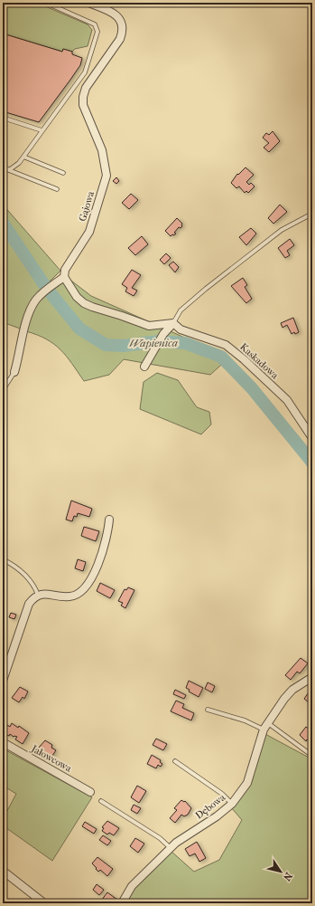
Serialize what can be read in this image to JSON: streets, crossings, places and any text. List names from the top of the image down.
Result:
{
  "streets": {
    "street": [
      "Gajowa",
      "Kaskadowa",
      "Jałowcowa",
      "Dębowa"
    ]
  },
  "water": ["Wapienica"],
  "north": "bottom right"
}
